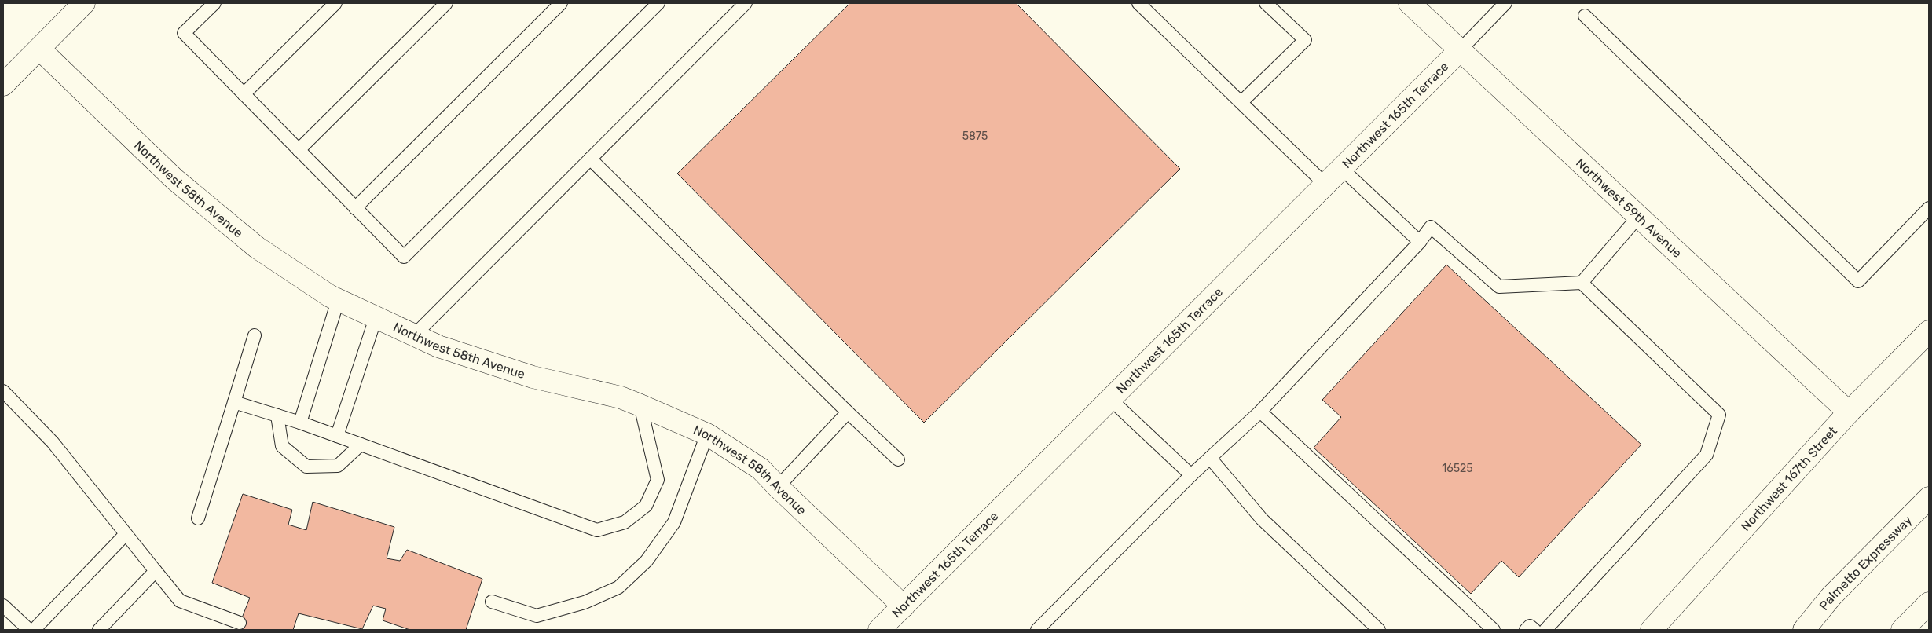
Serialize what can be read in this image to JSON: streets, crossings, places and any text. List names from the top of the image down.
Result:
{
  "streets": {
    "main road": [
      "Northwest 165th Terrace",
      "Northwest 58th Avenue",
      "Northwest 59th Avenue",
      "Northwest 167th Street",
      "Palmetto Expressway"
    ]
  },
  "crossings": [
    ["Northwest 165th Terrace", "Northwest 58th Avenue"],
    ["Northwest 165th Terrace", "Northwest 59th Avenue"],
    ["Northwest 59th Avenue", "Northwest 167th Street"]
  ],
  "house_numbers": ["5875", "16525"]
}
